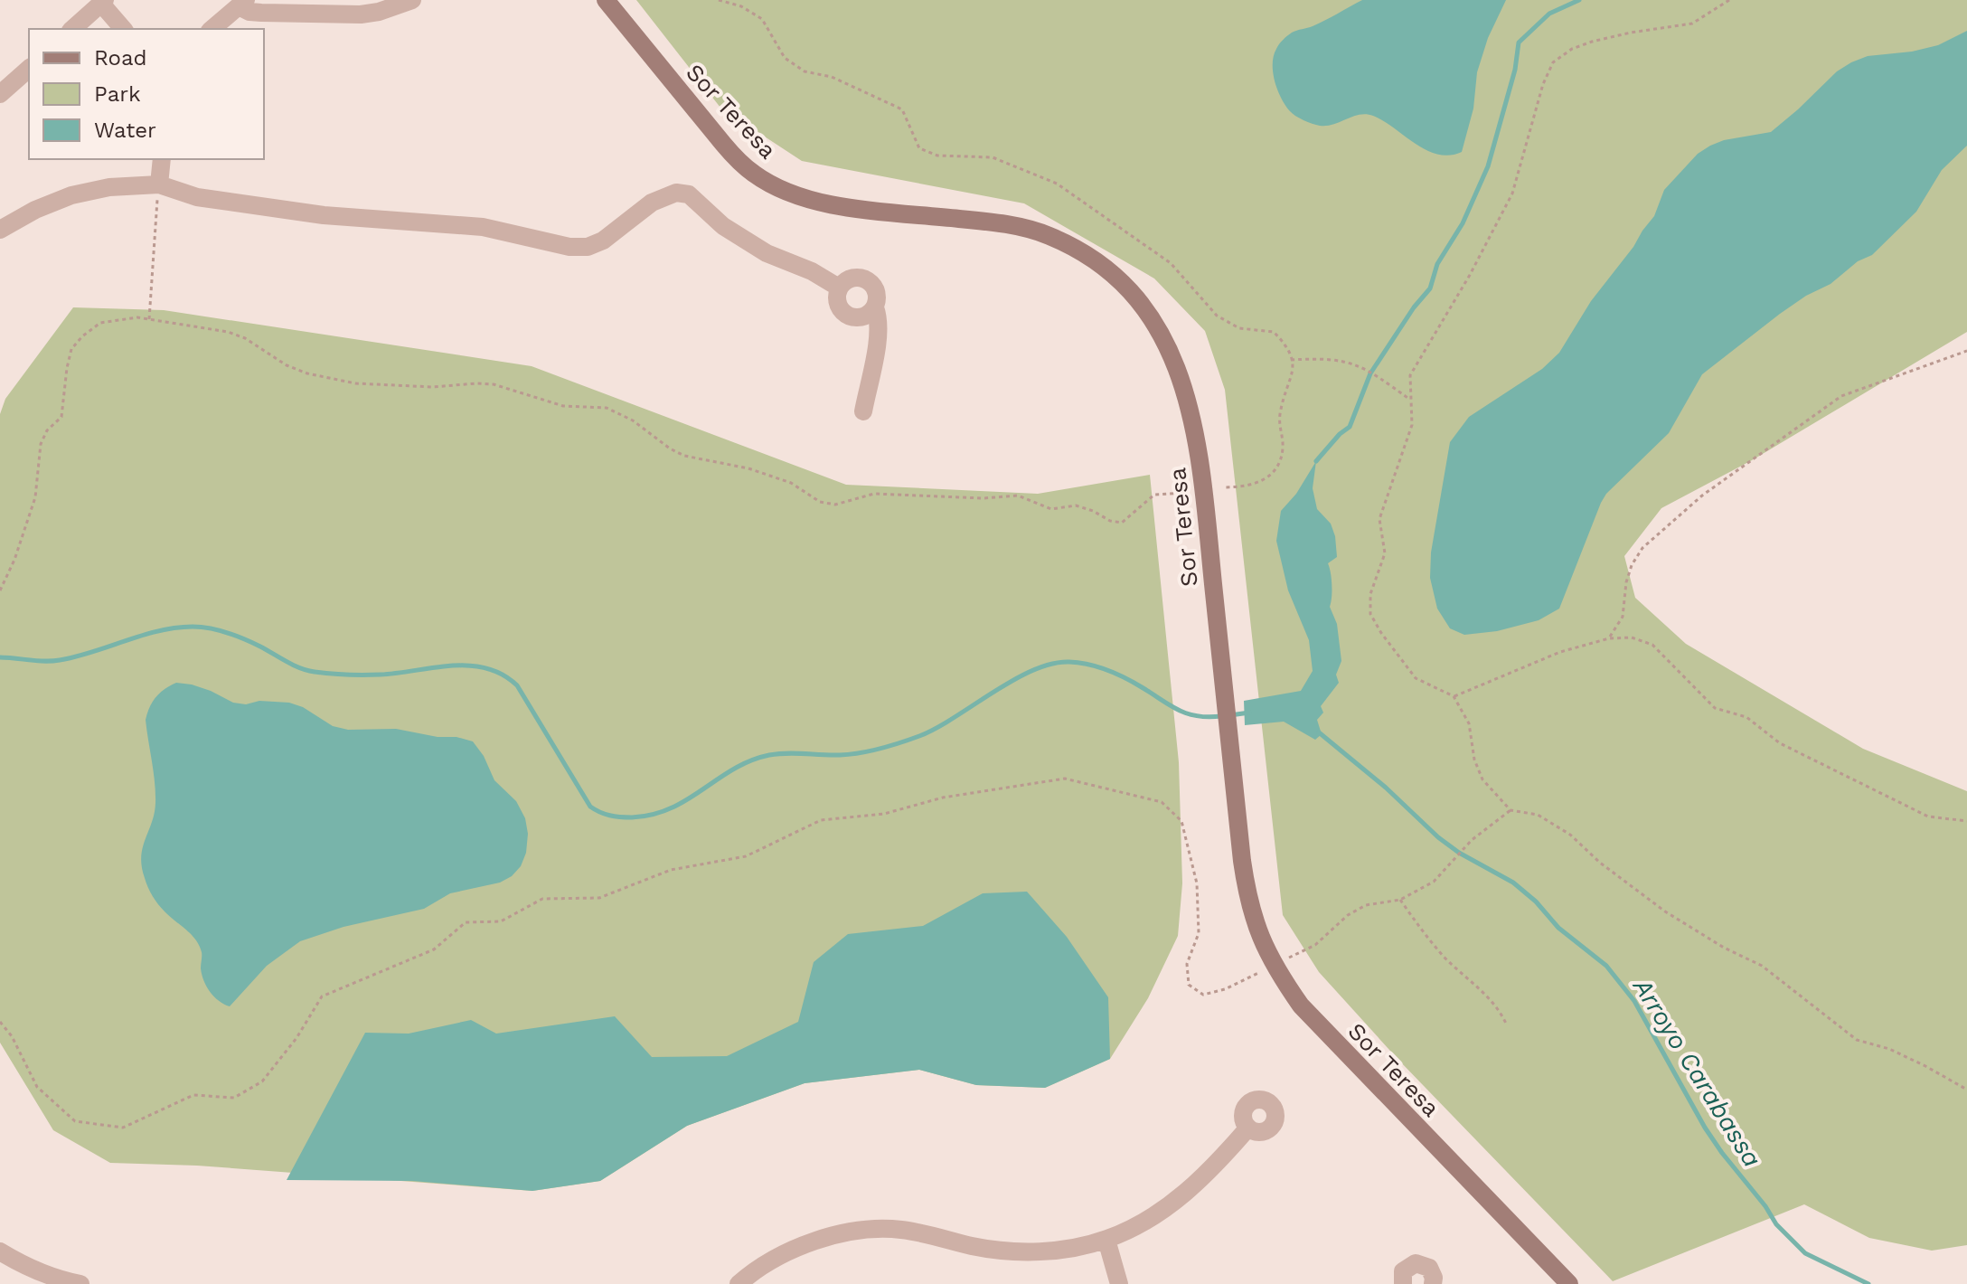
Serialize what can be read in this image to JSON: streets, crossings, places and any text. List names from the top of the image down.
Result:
{
  "streets": {
    "street": ["Sor Teresa"]
  },
  "water": ["Arroyo Carabassa"],
  "legend": ["Road", "Park", "Water"]
}
